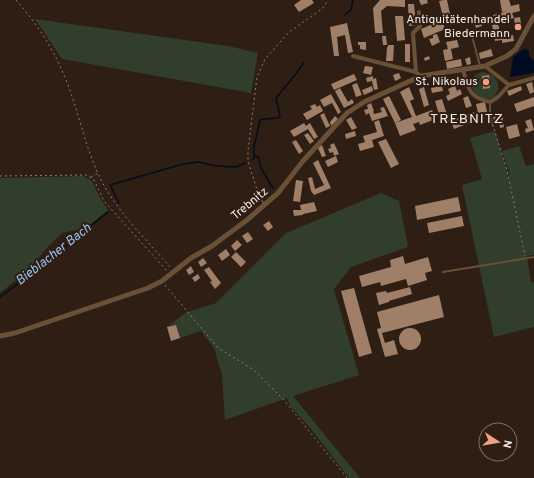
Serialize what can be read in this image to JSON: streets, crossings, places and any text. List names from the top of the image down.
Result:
{
  "streets": {
    "street": ["Trebnitz"]
  },
  "districts": ["TREBNITZ"],
  "water": ["Bieblacher Bach"],
  "places": ["Antiquitätenhandel Biedermann", "St. Nikolaus"],
  "north": "right"
}
